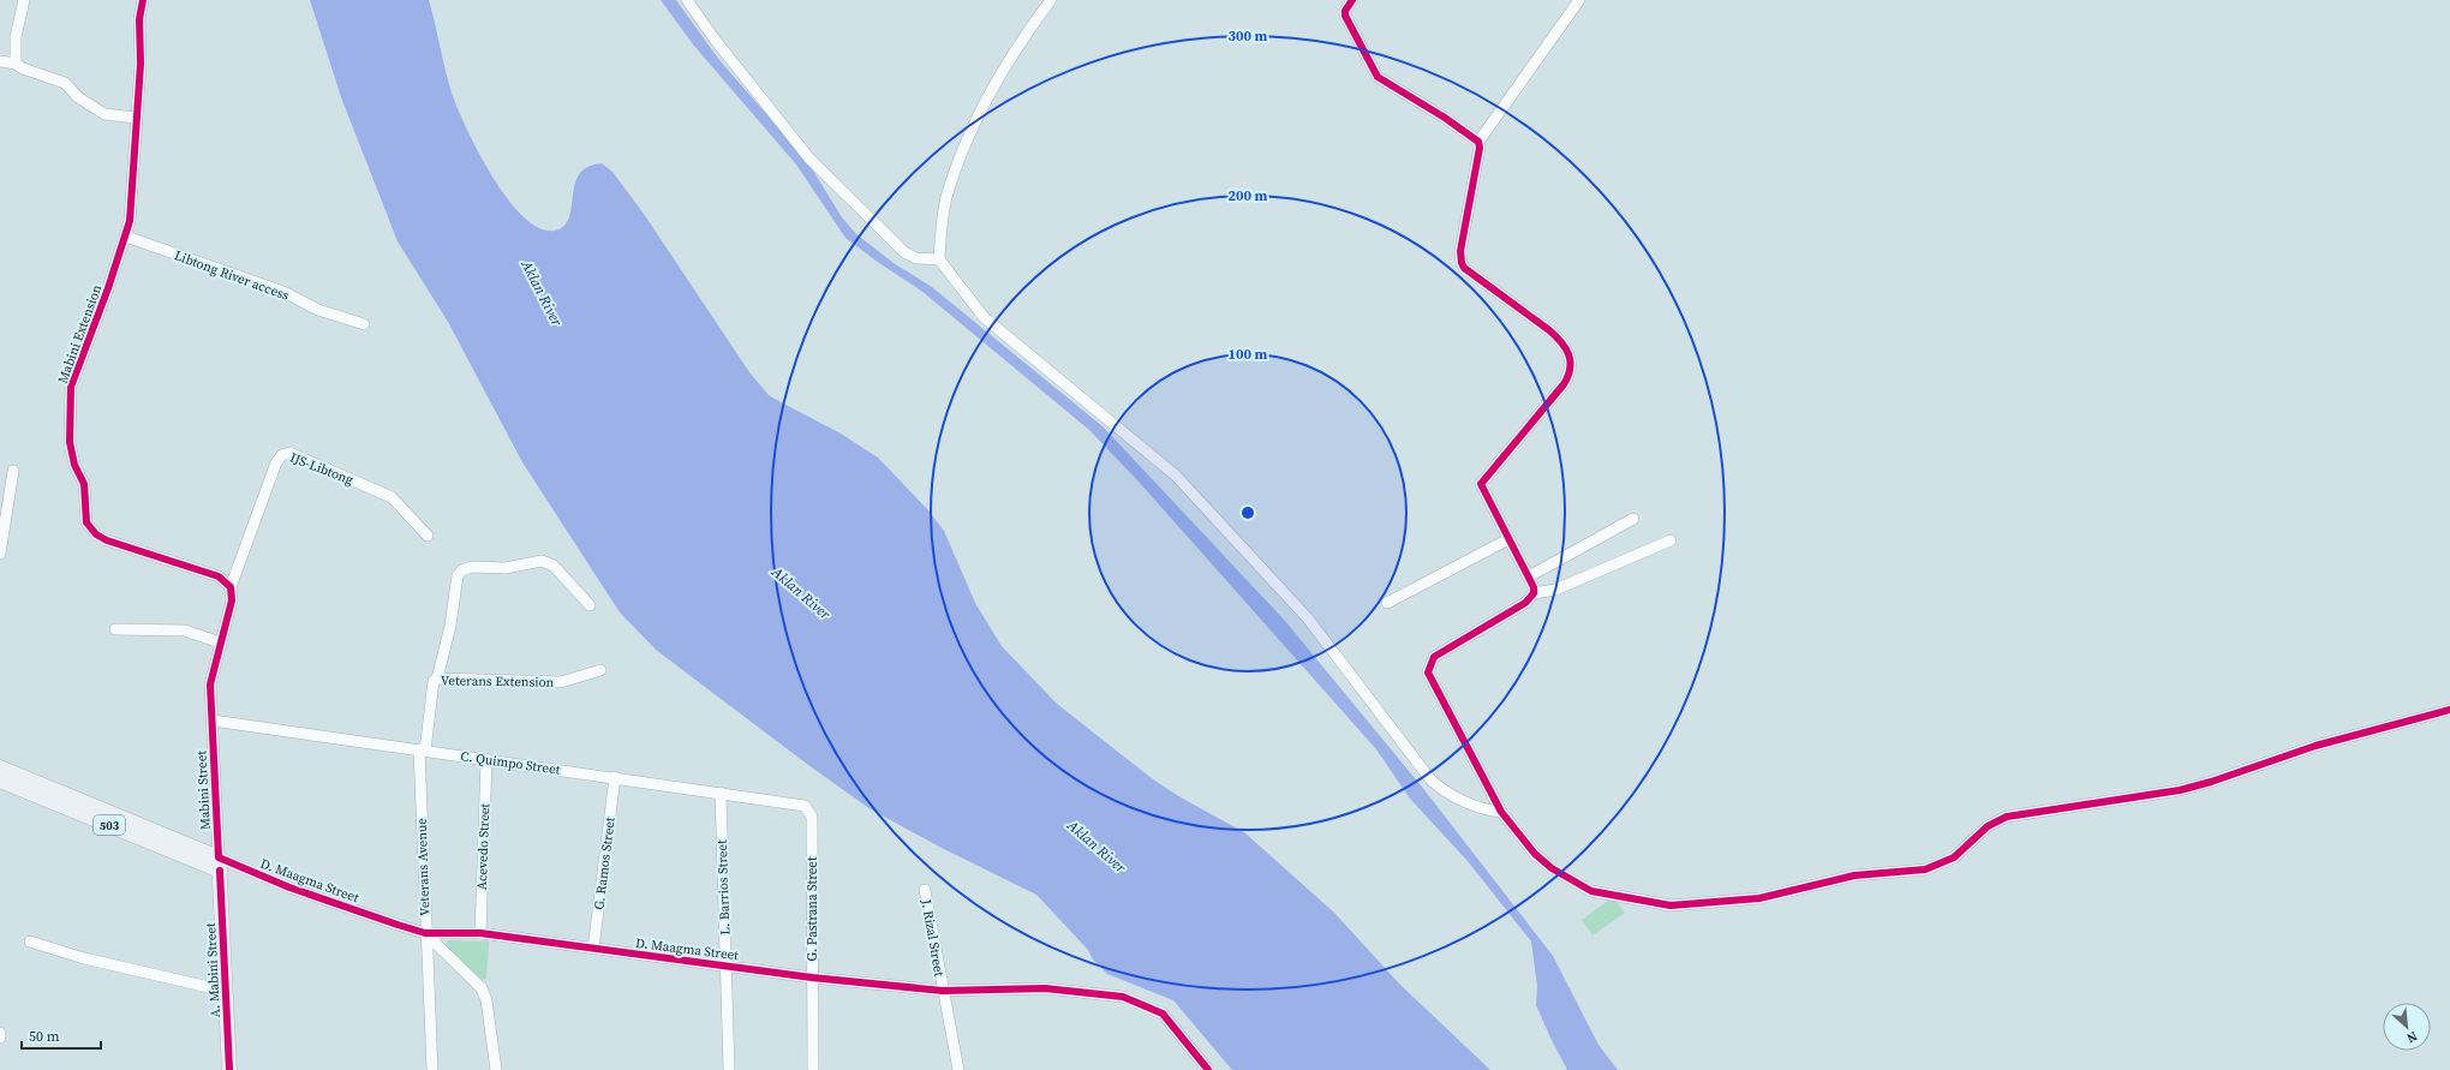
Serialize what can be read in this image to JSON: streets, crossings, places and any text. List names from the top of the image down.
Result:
{
  "streets": {
    "main road": ["503", "A. Mabini Street"],
    "street": [
      "Libtong River access",
      "Mabini Extension",
      "IJS-Libtong",
      "Veterans Extension",
      "C. Quimpo Street",
      "Mabini Street",
      "Acevedo Street",
      "G. Ramos Street",
      "Veterans Avenue",
      "D. Maagma Street",
      "L. Barrios Street",
      "G. Pastrana Street",
      "J. Rizal Street"
    ]
  },
  "crossings": [
    ["Libtong River access", "Mabini Extension"],
    ["Mabini Extension", "IJS-Libtong"],
    ["Veterans Extension", "C. Quimpo Street"],
    ["Veterans Extension", "Veterans Avenue"],
    ["C. Quimpo Street", "Mabini Street"],
    ["C. Quimpo Street", "Acevedo Street"],
    ["C. Quimpo Street", "G. Ramos Street"],
    ["C. Quimpo Street", "Veterans Avenue"],
    ["C. Quimpo Street", "L. Barrios Street"],
    ["C. Quimpo Street", "G. Pastrana Street"],
    ["Mabini Street", "503"],
    ["Mabini Street", "D. Maagma Street"],
    ["Mabini Street", "A. Mabini Street"],
    ["503", "D. Maagma Street"],
    ["503", "A. Mabini Street"],
    ["Acevedo Street", "D. Maagma Street"],
    ["G. Ramos Street", "D. Maagma Street"],
    ["Veterans Avenue", "D. Maagma Street"],
    ["D. Maagma Street", "L. Barrios Street"],
    ["D. Maagma Street", "G. Pastrana Street"],
    ["D. Maagma Street", "J. Rizal Street"],
    ["D. Maagma Street", "A. Mabini Street"]
  ],
  "water": ["Aklan River"],
  "scale_bar": "50 m",
  "north": "bottom right",
  "rings": ["300 m", "200 m", "100 m"]
}
